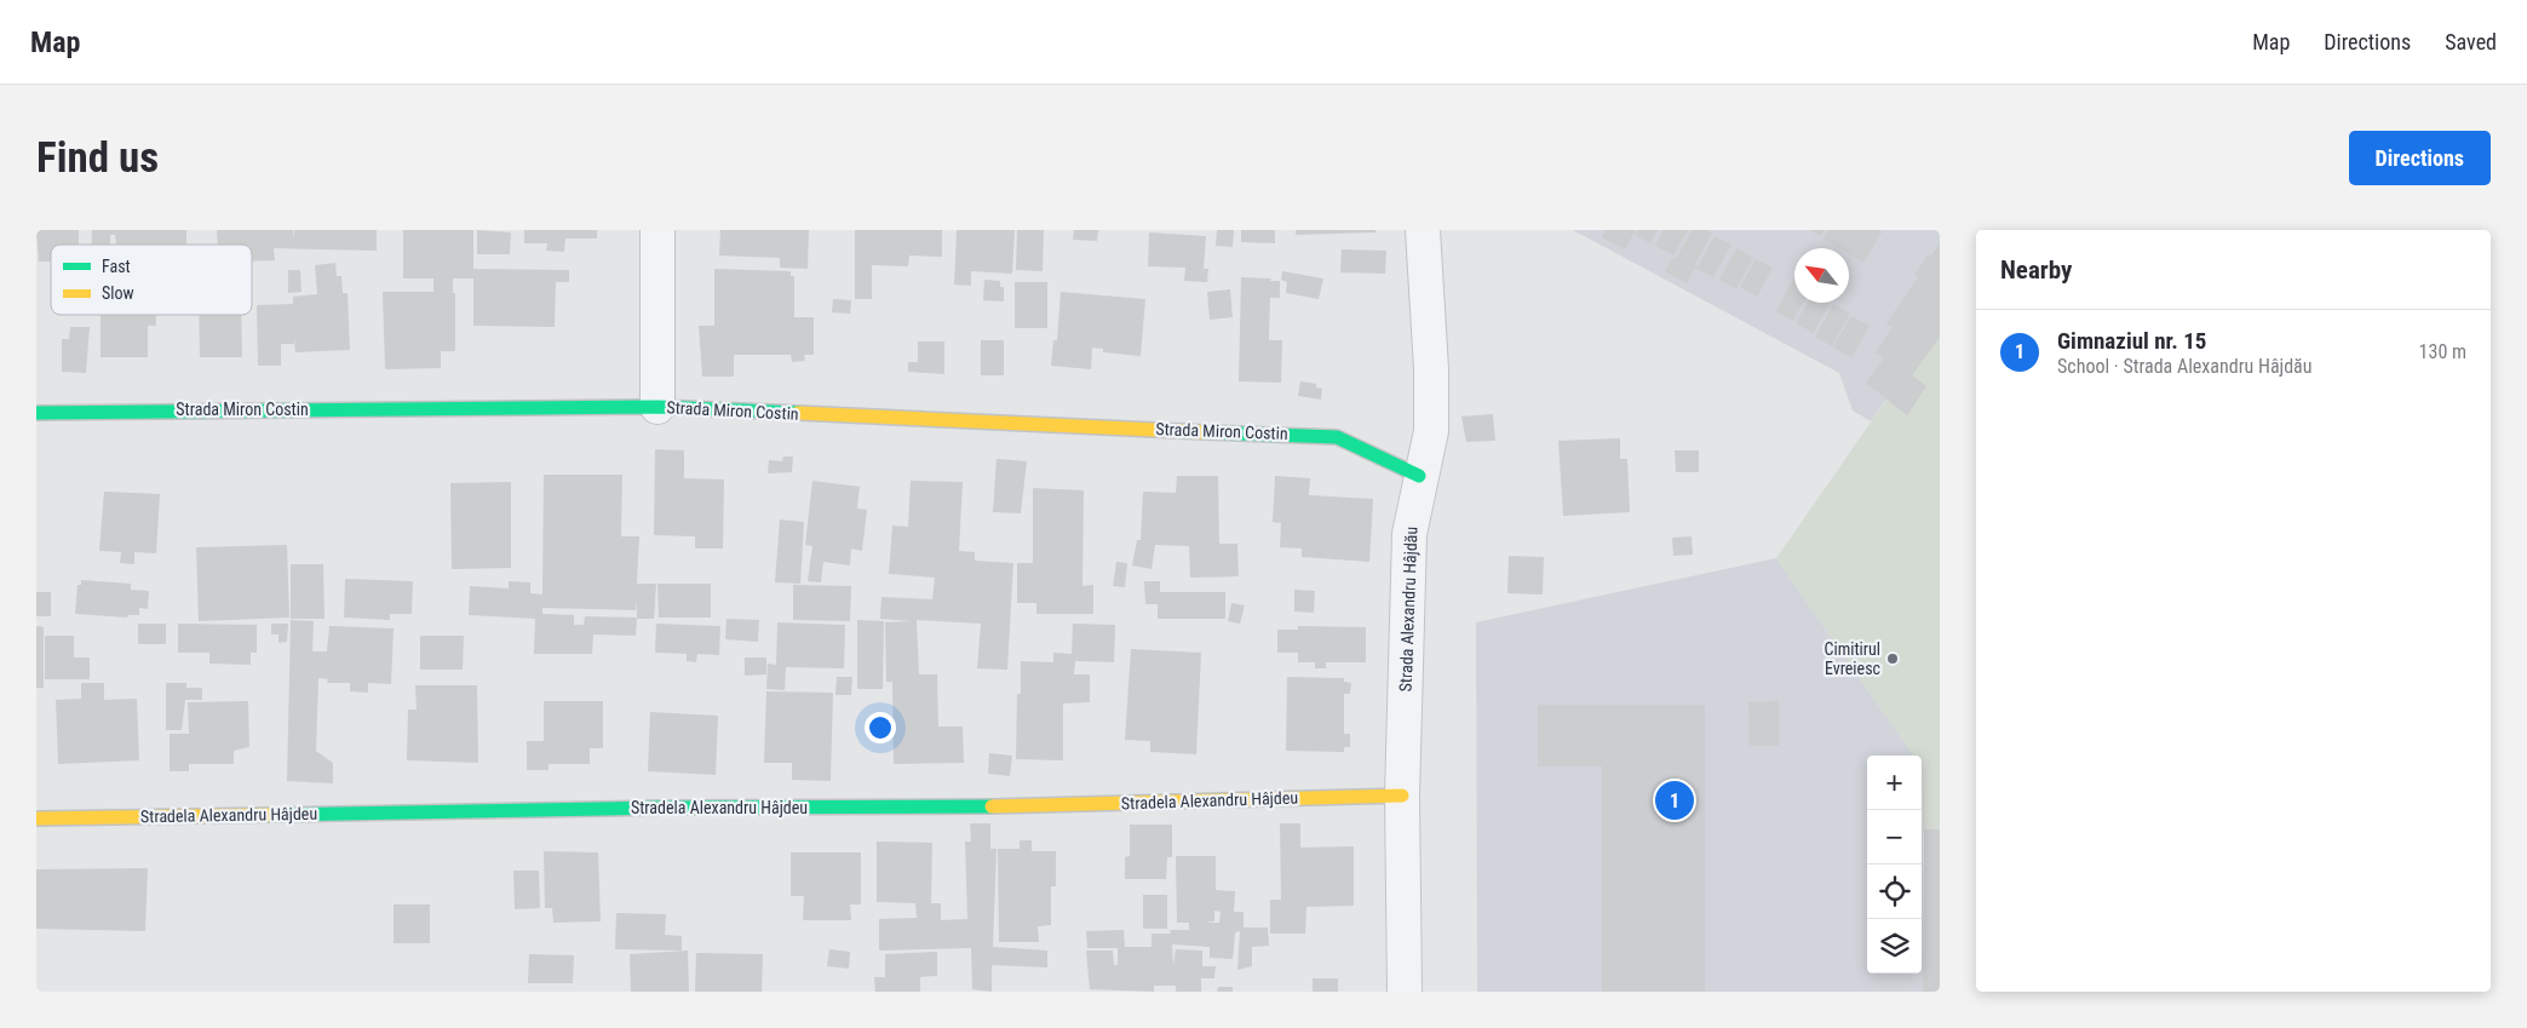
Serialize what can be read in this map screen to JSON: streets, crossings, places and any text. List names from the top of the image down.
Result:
{
  "streets": {
    "street": ["Strada Miron Costin", "Strada Alexandru Hâjdău", "Stradela Alexandru Hâjdeu"]
  },
  "crossings": [
    ["Strada Miron Costin", "Strada Alexandru Hâjdău"],
    ["Strada Alexandru Hâjdău", "Stradela Alexandru Hâjdeu"]
  ],
  "places": ["Cimitirul Evreiesc"],
  "legend": ["Fast", "Slow"],
  "north": "top left",
  "page": {
    "header": "Map",
    "nav": ["Map", "Directions", "Saved"],
    "buttons": "Directions",
    "title": "Find us",
    "heading": "Nearby",
    "list": [
      {
        "mark": "1",
        "name": "Gimnaziul nr. 15",
        "note": "School · Strada Alexandru Hâjdău",
        "value": "130 m"
      }
    ],
    "map_buttons": ["+", "−"],
    "pins": "1"
  }
}
